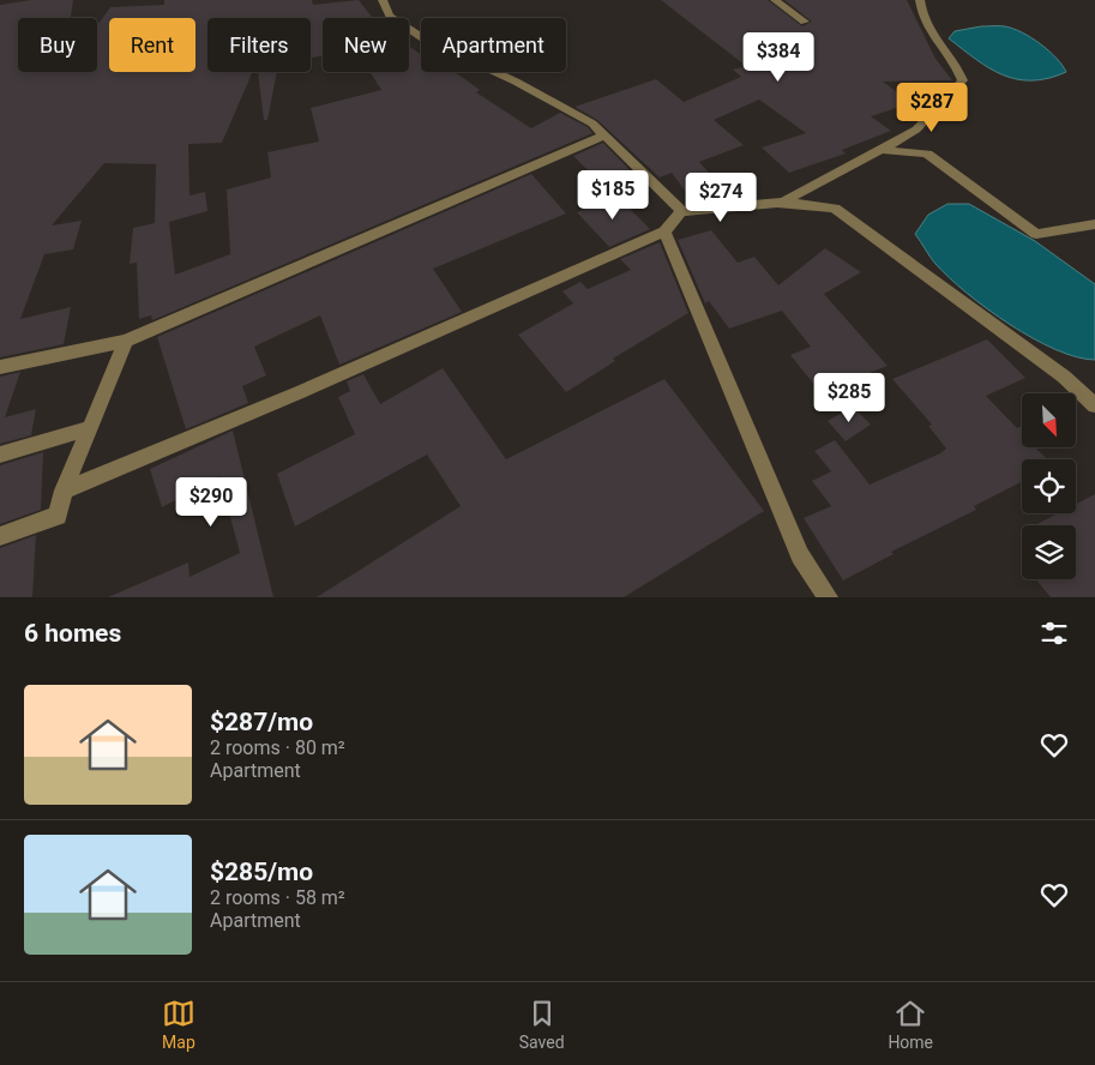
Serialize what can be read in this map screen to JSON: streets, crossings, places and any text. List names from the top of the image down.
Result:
{
  "north": "bottom right",
  "page": {
    "chip": [
      "Buy",
      "Rent",
      "Filters",
      "New",
      "Apartment"
    ],
    "price": [
      "$384",
      "$287",
      "$185",
      "$274",
      "$285",
      "$290"
    ],
    "heading": "6 homes",
    "list": [
      {
        "name": "$287/mo",
        "note": "2 rooms · 80 m² · Apartment"
      },
      {
        "name": "$285/mo",
        "note": "2 rooms · 58 m² · Apartment"
      }
    ],
    "tabs": ["Map", "Saved", "Home"]
  }
}
